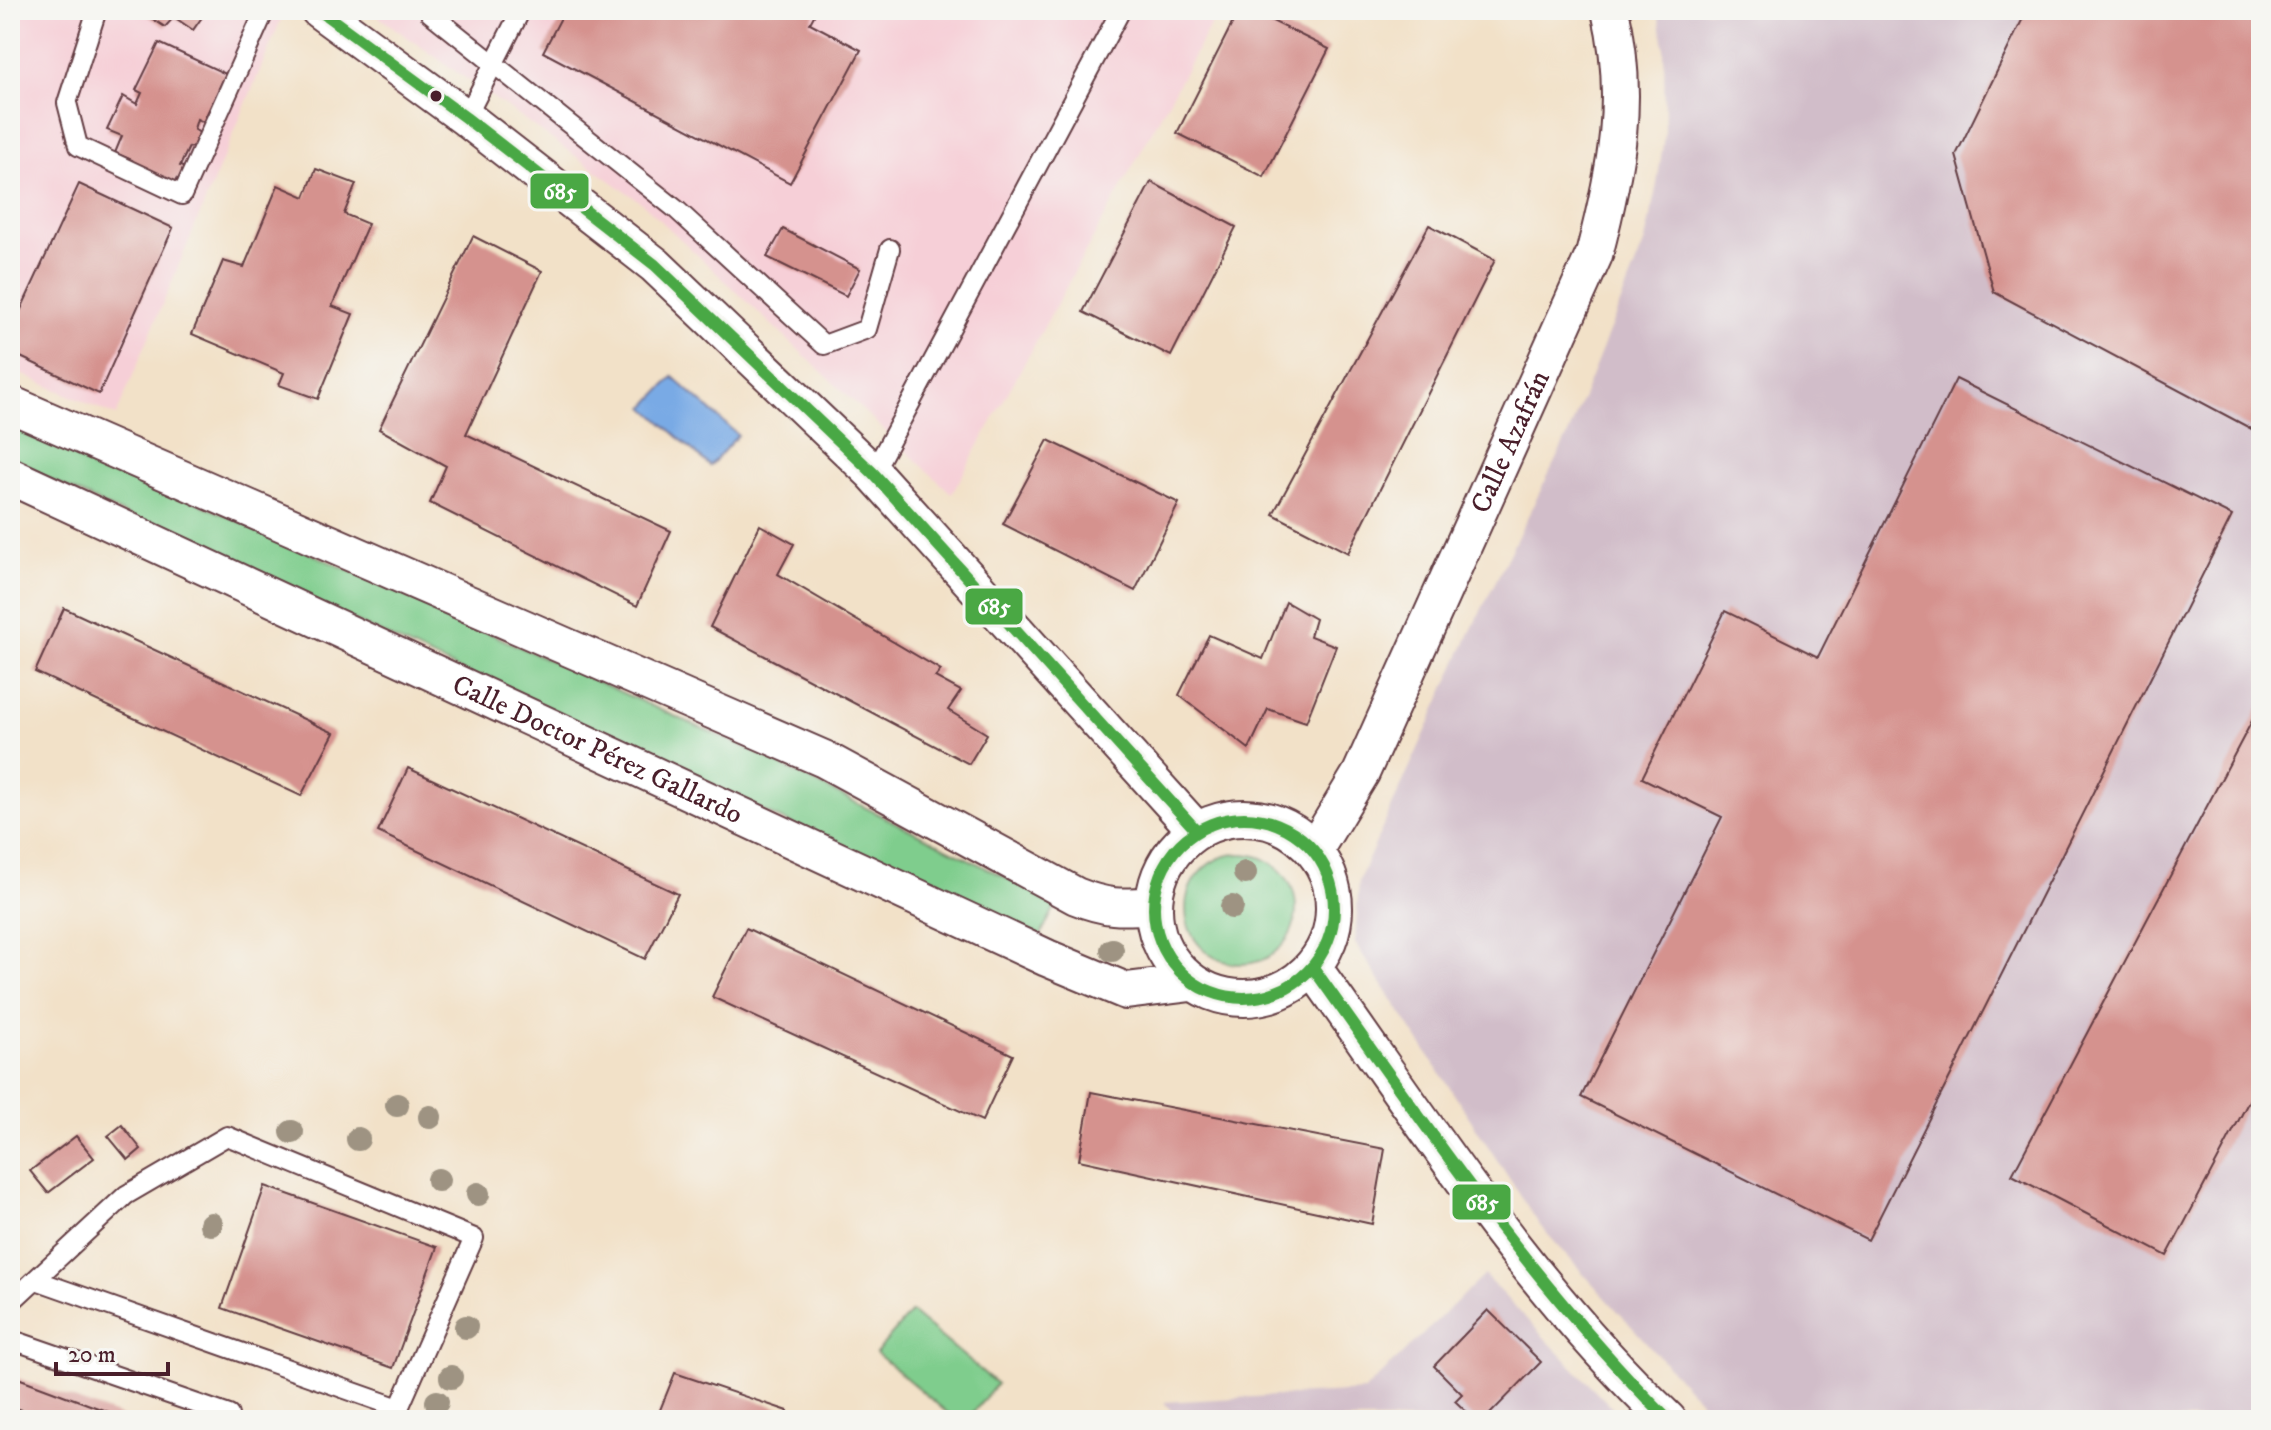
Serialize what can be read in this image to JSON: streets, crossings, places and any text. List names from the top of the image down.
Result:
{
  "streets": {
    "street": ["Calle Azafrán", "Calle Doctor Pérez Gallardo"]
  },
  "crossings": [
    ["Calle Azafrán", "Calle Doctor Pérez Gallardo"]
  ],
  "lines": ["transit line 685"],
  "scale_bar": "20 m"
}
